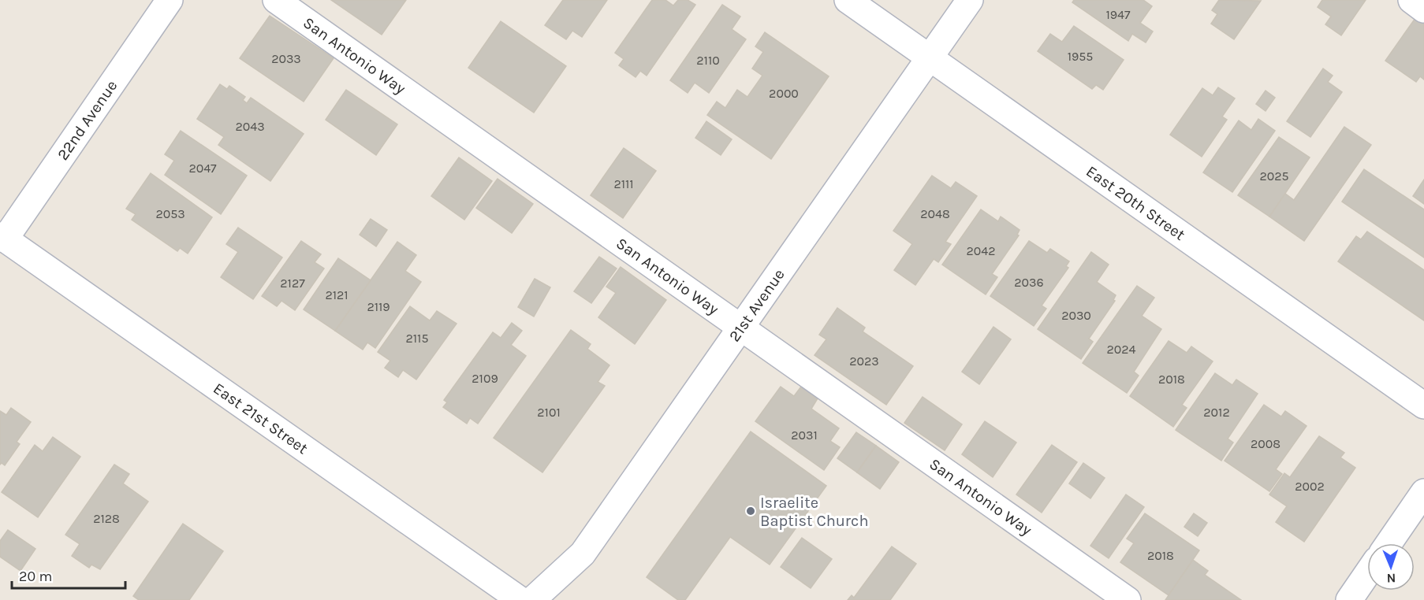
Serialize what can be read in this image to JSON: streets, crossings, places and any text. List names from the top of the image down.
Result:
{
  "streets": {
    "street": [
      "San Antonio Way",
      "22nd Avenue",
      "East 20th Street",
      "21st Avenue",
      "East 21st Street"
    ]
  },
  "crossings": [
    ["San Antonio Way", "21st Avenue"],
    ["22nd Avenue", "East 21st Street"],
    ["East 20th Street", "21st Avenue"]
  ],
  "places": ["Israelite Baptist Church"],
  "house_numbers": [
    "1947",
    "1955",
    "2033",
    "2110",
    "2000",
    "2043",
    "2047",
    "2025",
    "2111",
    "2053",
    "2048",
    "2042",
    "2036",
    "2127",
    "2121",
    "2119",
    "2030",
    "2115",
    "2024",
    "2023",
    "2109",
    "2018",
    "2101",
    "2012",
    "2031",
    "2008",
    "2002",
    "2128",
    "2018"
  ],
  "scale_bar": "20 m",
  "north": "bottom"
}
